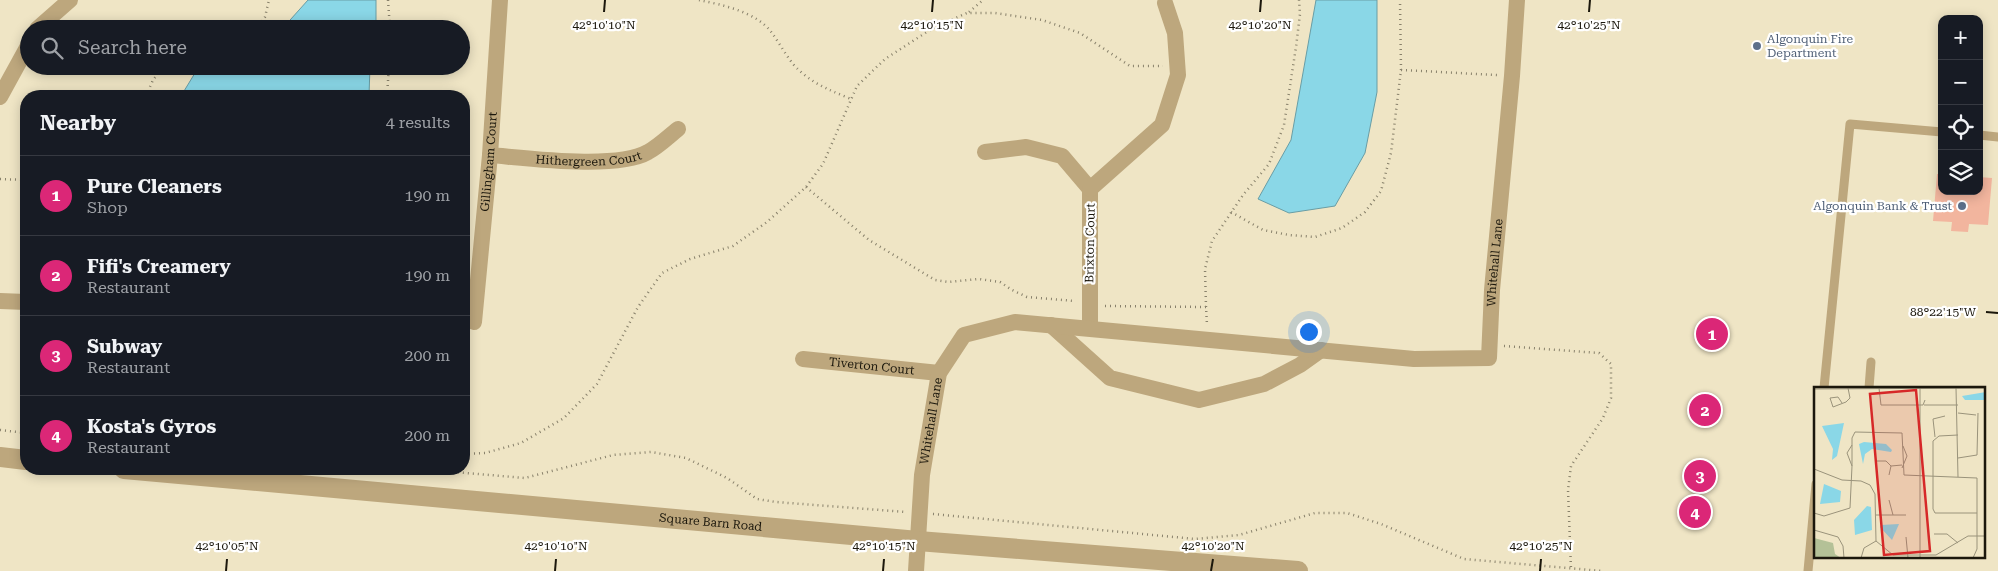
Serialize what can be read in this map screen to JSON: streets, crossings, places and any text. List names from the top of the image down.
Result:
{
  "streets": {
    "street": [
      "Hithergreen Court",
      "Gillingham Court",
      "Brixton Court",
      "Whitehall Lane",
      "Tiverton Court",
      "Square Barn Road"
    ]
  },
  "crossings": [
    ["Hithergreen Court", "Gillingham Court"],
    ["Brixton Court", "Whitehall Lane"],
    ["Whitehall Lane", "Tiverton Court"],
    ["Whitehall Lane", "Square Barn Road"]
  ],
  "places": ["Algonquin Fire Department", "Algonquin Bank & Trust"],
  "page": {
    "map_buttons": ["+", "−"],
    "search": "Search here",
    "heading": ["Nearby", "4 results"],
    "list": [
      {
        "mark": "1",
        "name": "Pure Cleaners",
        "note": "Shop",
        "value": "190 m"
      },
      {
        "mark": "2",
        "name": "Fifi's Creamery",
        "note": "Restaurant",
        "value": "190 m"
      },
      {
        "mark": "3",
        "name": "Subway",
        "note": "Restaurant",
        "value": "200 m"
      },
      {
        "mark": "4",
        "name": "Kosta's Gyros",
        "note": "Restaurant",
        "value": "200 m"
      }
    ],
    "pins": [
      "1",
      "2",
      "3",
      "4"
    ]
  },
  "coordinates": [
    "42°10'10\"N",
    "42°10'15\"N",
    "42°10'20\"N",
    "42°10'25\"N",
    "88°22'15\"W",
    "42°10'05\"N"
  ]
}
